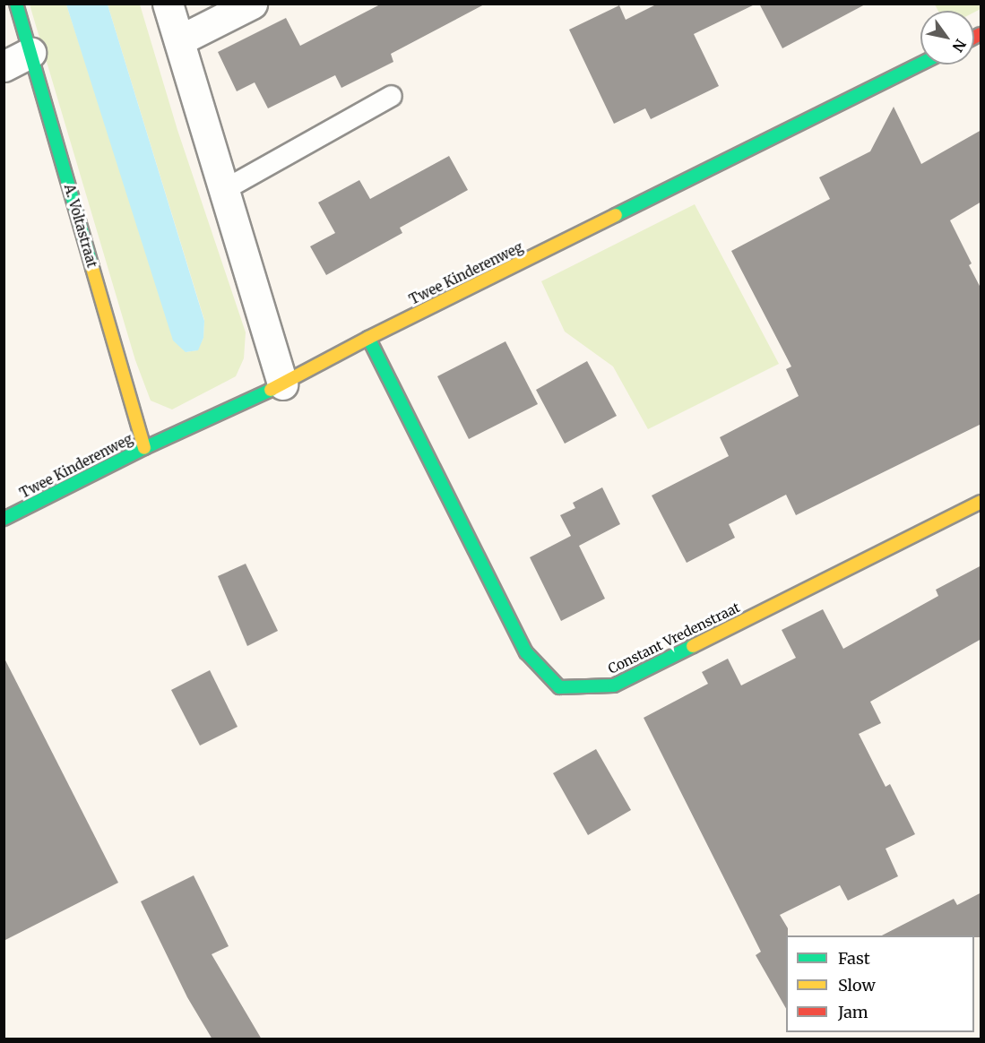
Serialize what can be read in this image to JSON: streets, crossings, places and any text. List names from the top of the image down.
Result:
{
  "streets": {
    "street": ["A. Voltastraat", "Twee Kinderenweg", "Constant Vredenstraat"]
  },
  "crossings": [
    ["A. Voltastraat", "Twee Kinderenweg"],
    ["Twee Kinderenweg", "Constant Vredenstraat"]
  ],
  "legend": ["Fast", "Slow", "Jam"],
  "north": "bottom right"
}
